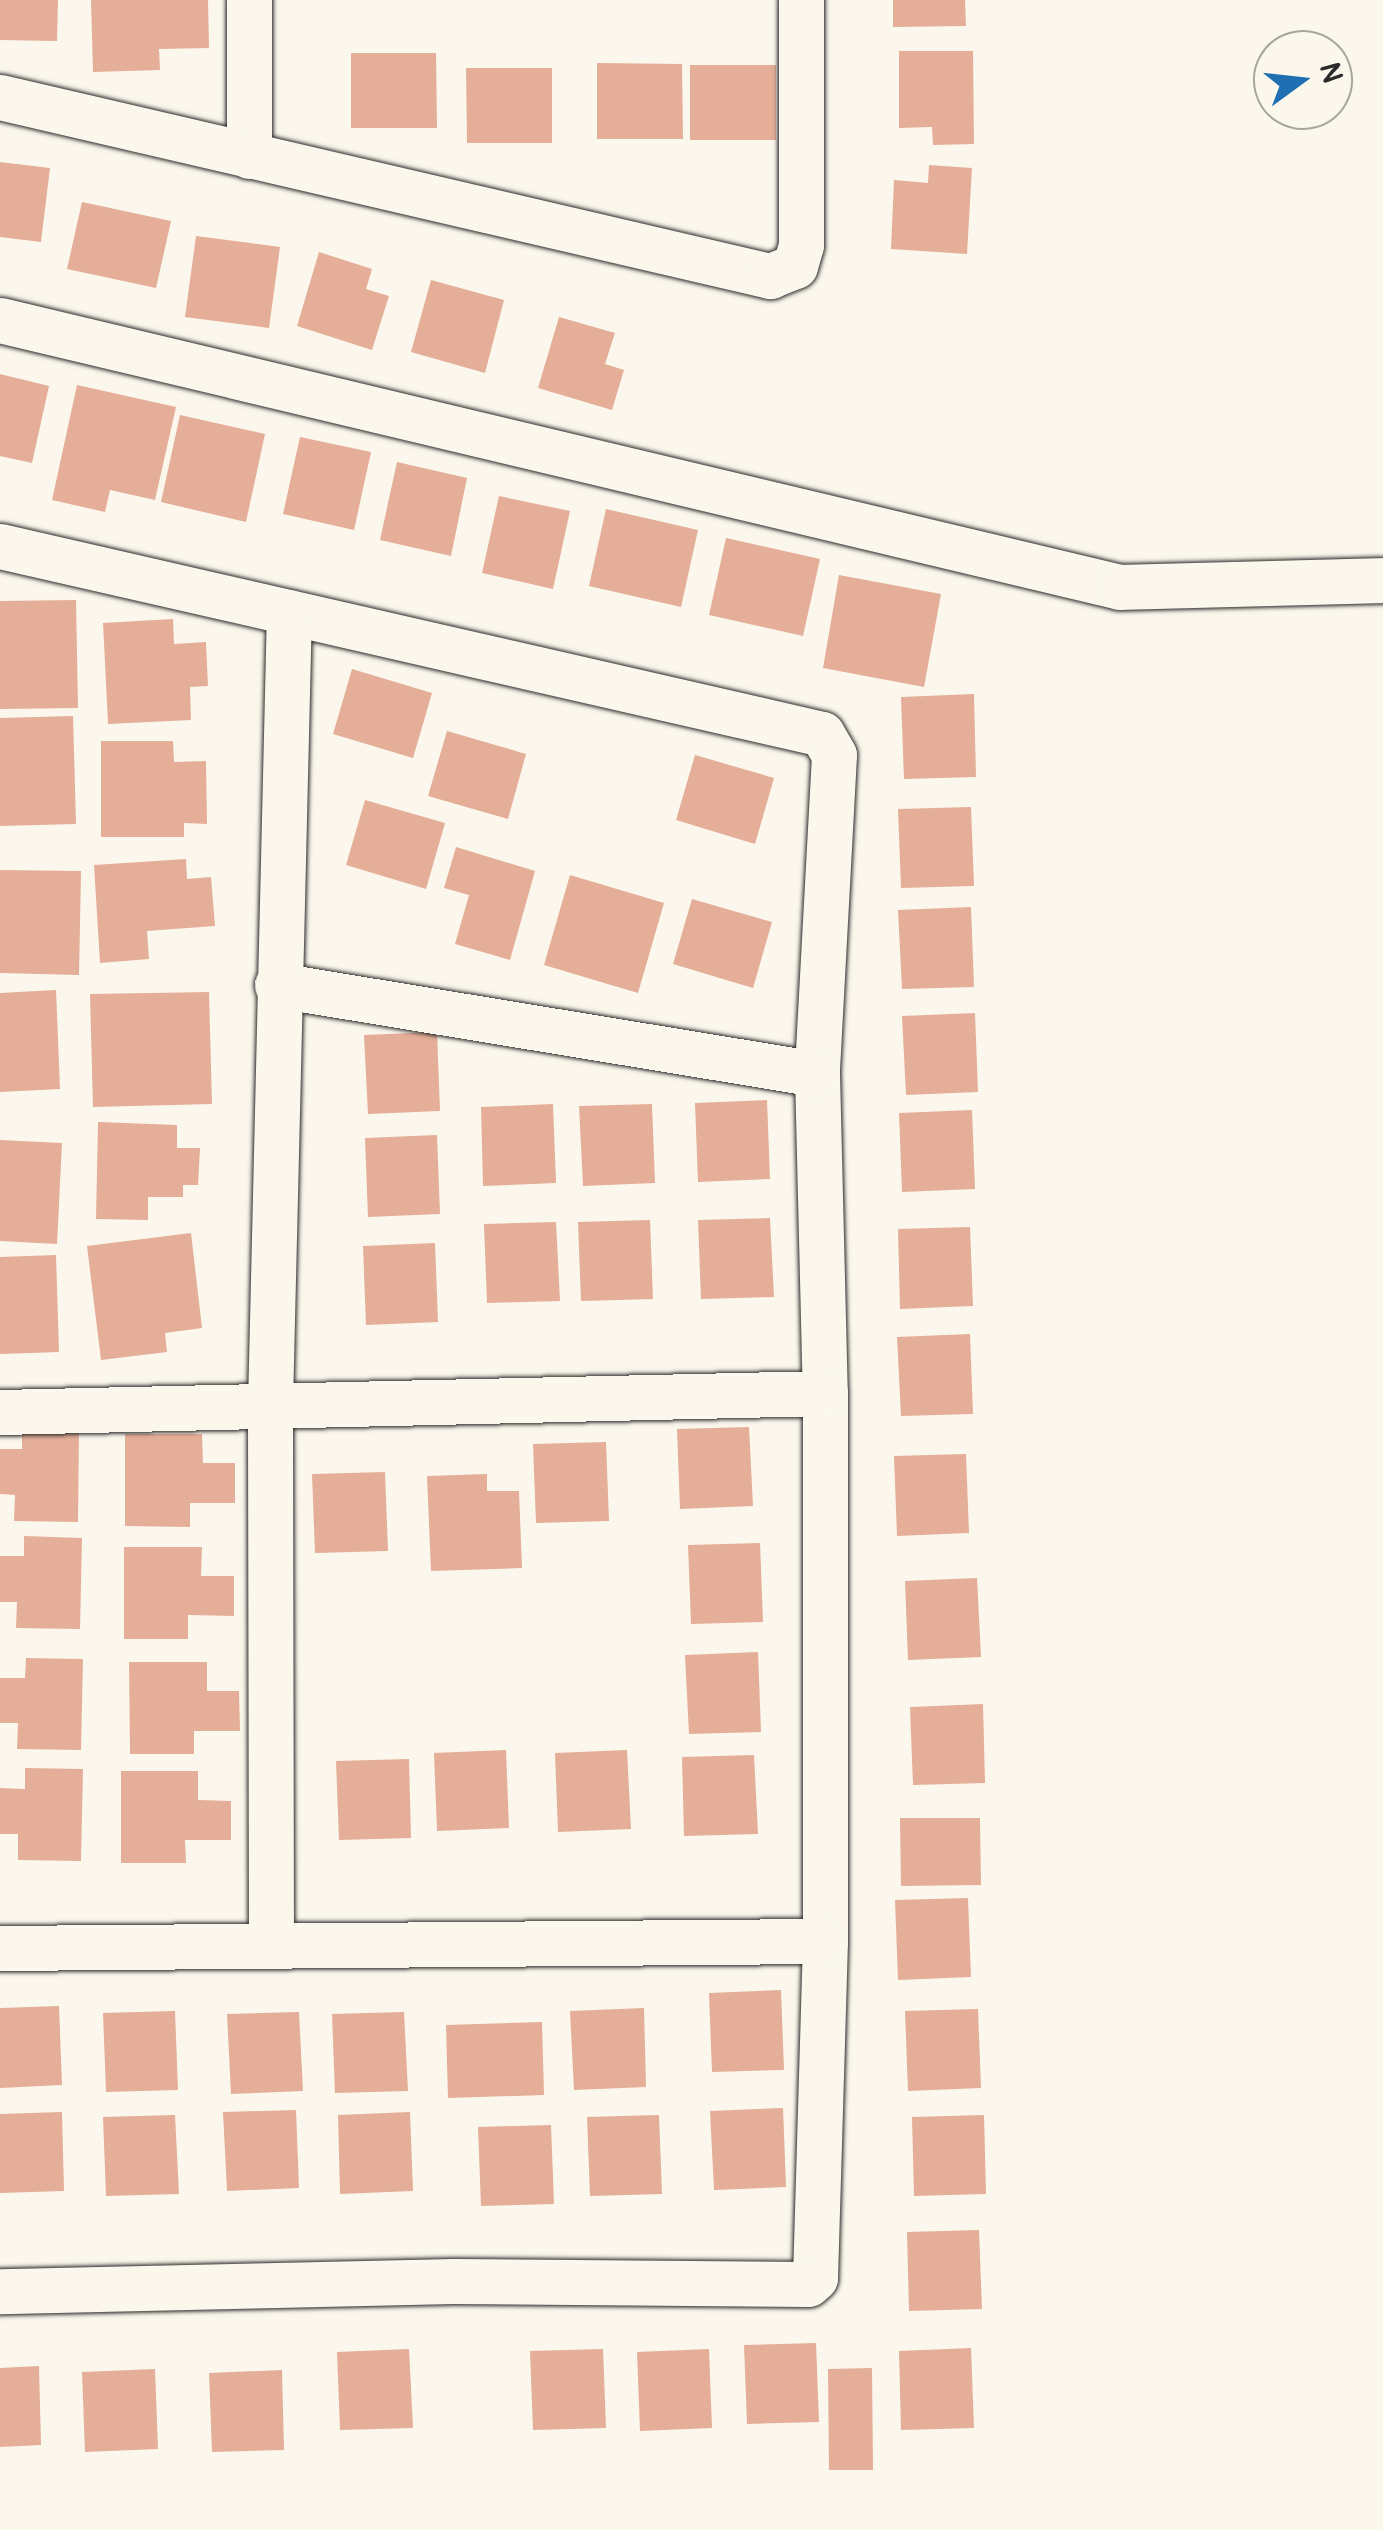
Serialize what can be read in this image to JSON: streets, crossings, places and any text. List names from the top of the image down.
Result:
{
  "north": "right"
}
